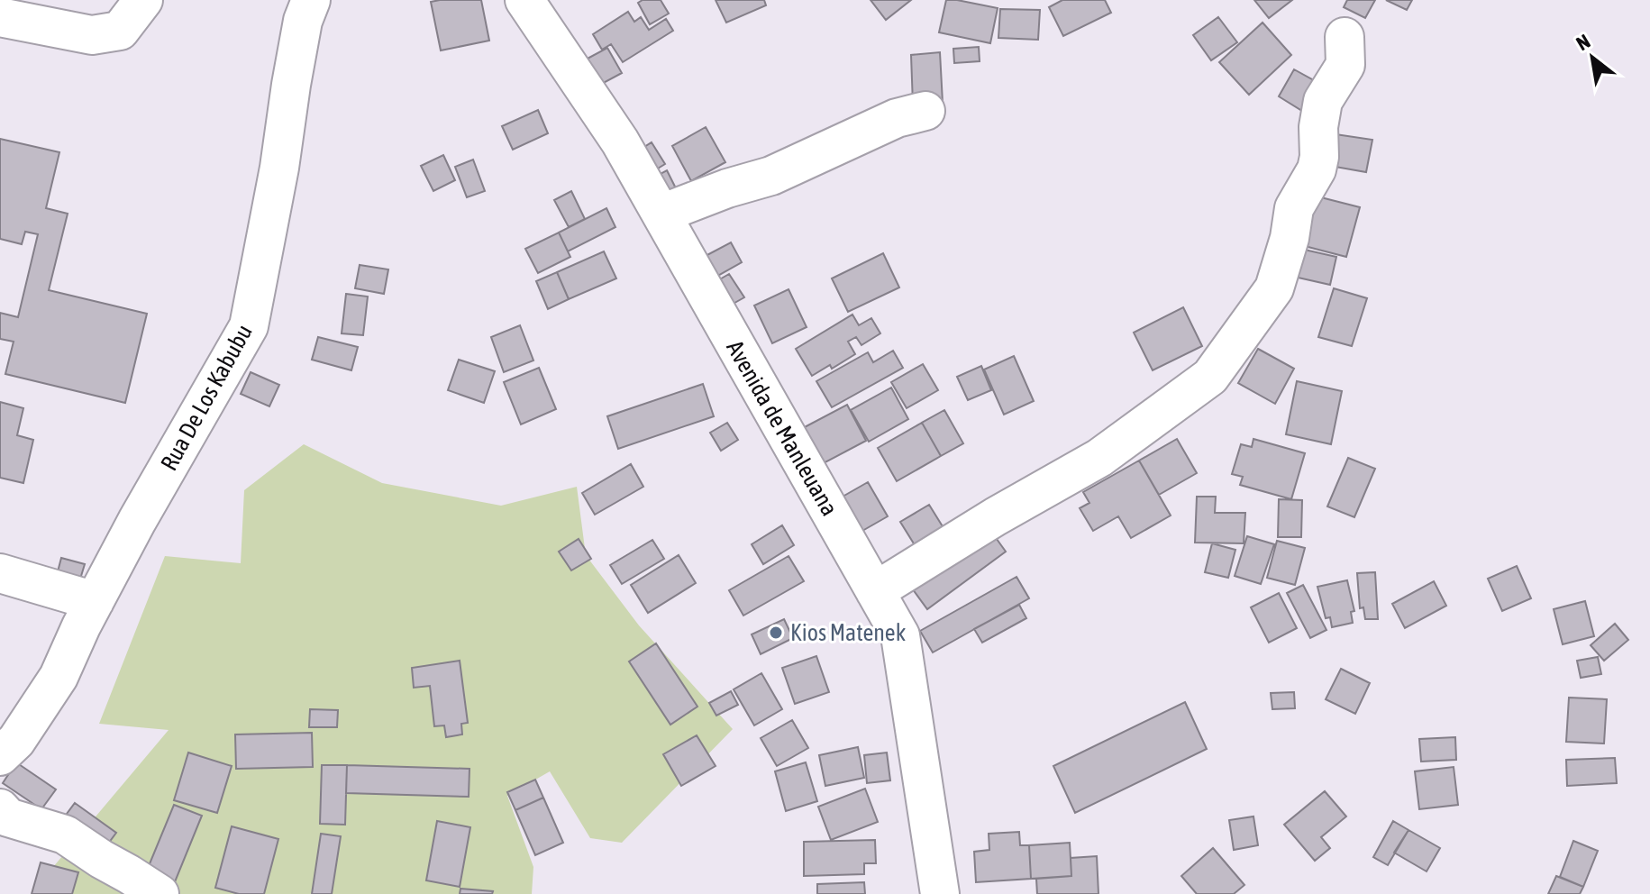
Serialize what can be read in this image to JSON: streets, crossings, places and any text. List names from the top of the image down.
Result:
{
  "streets": {
    "street": ["Rua De Los Kabubu", "Avenida de Manleuana"]
  },
  "places": ["Kios Matenek"],
  "north": "top left"
}
